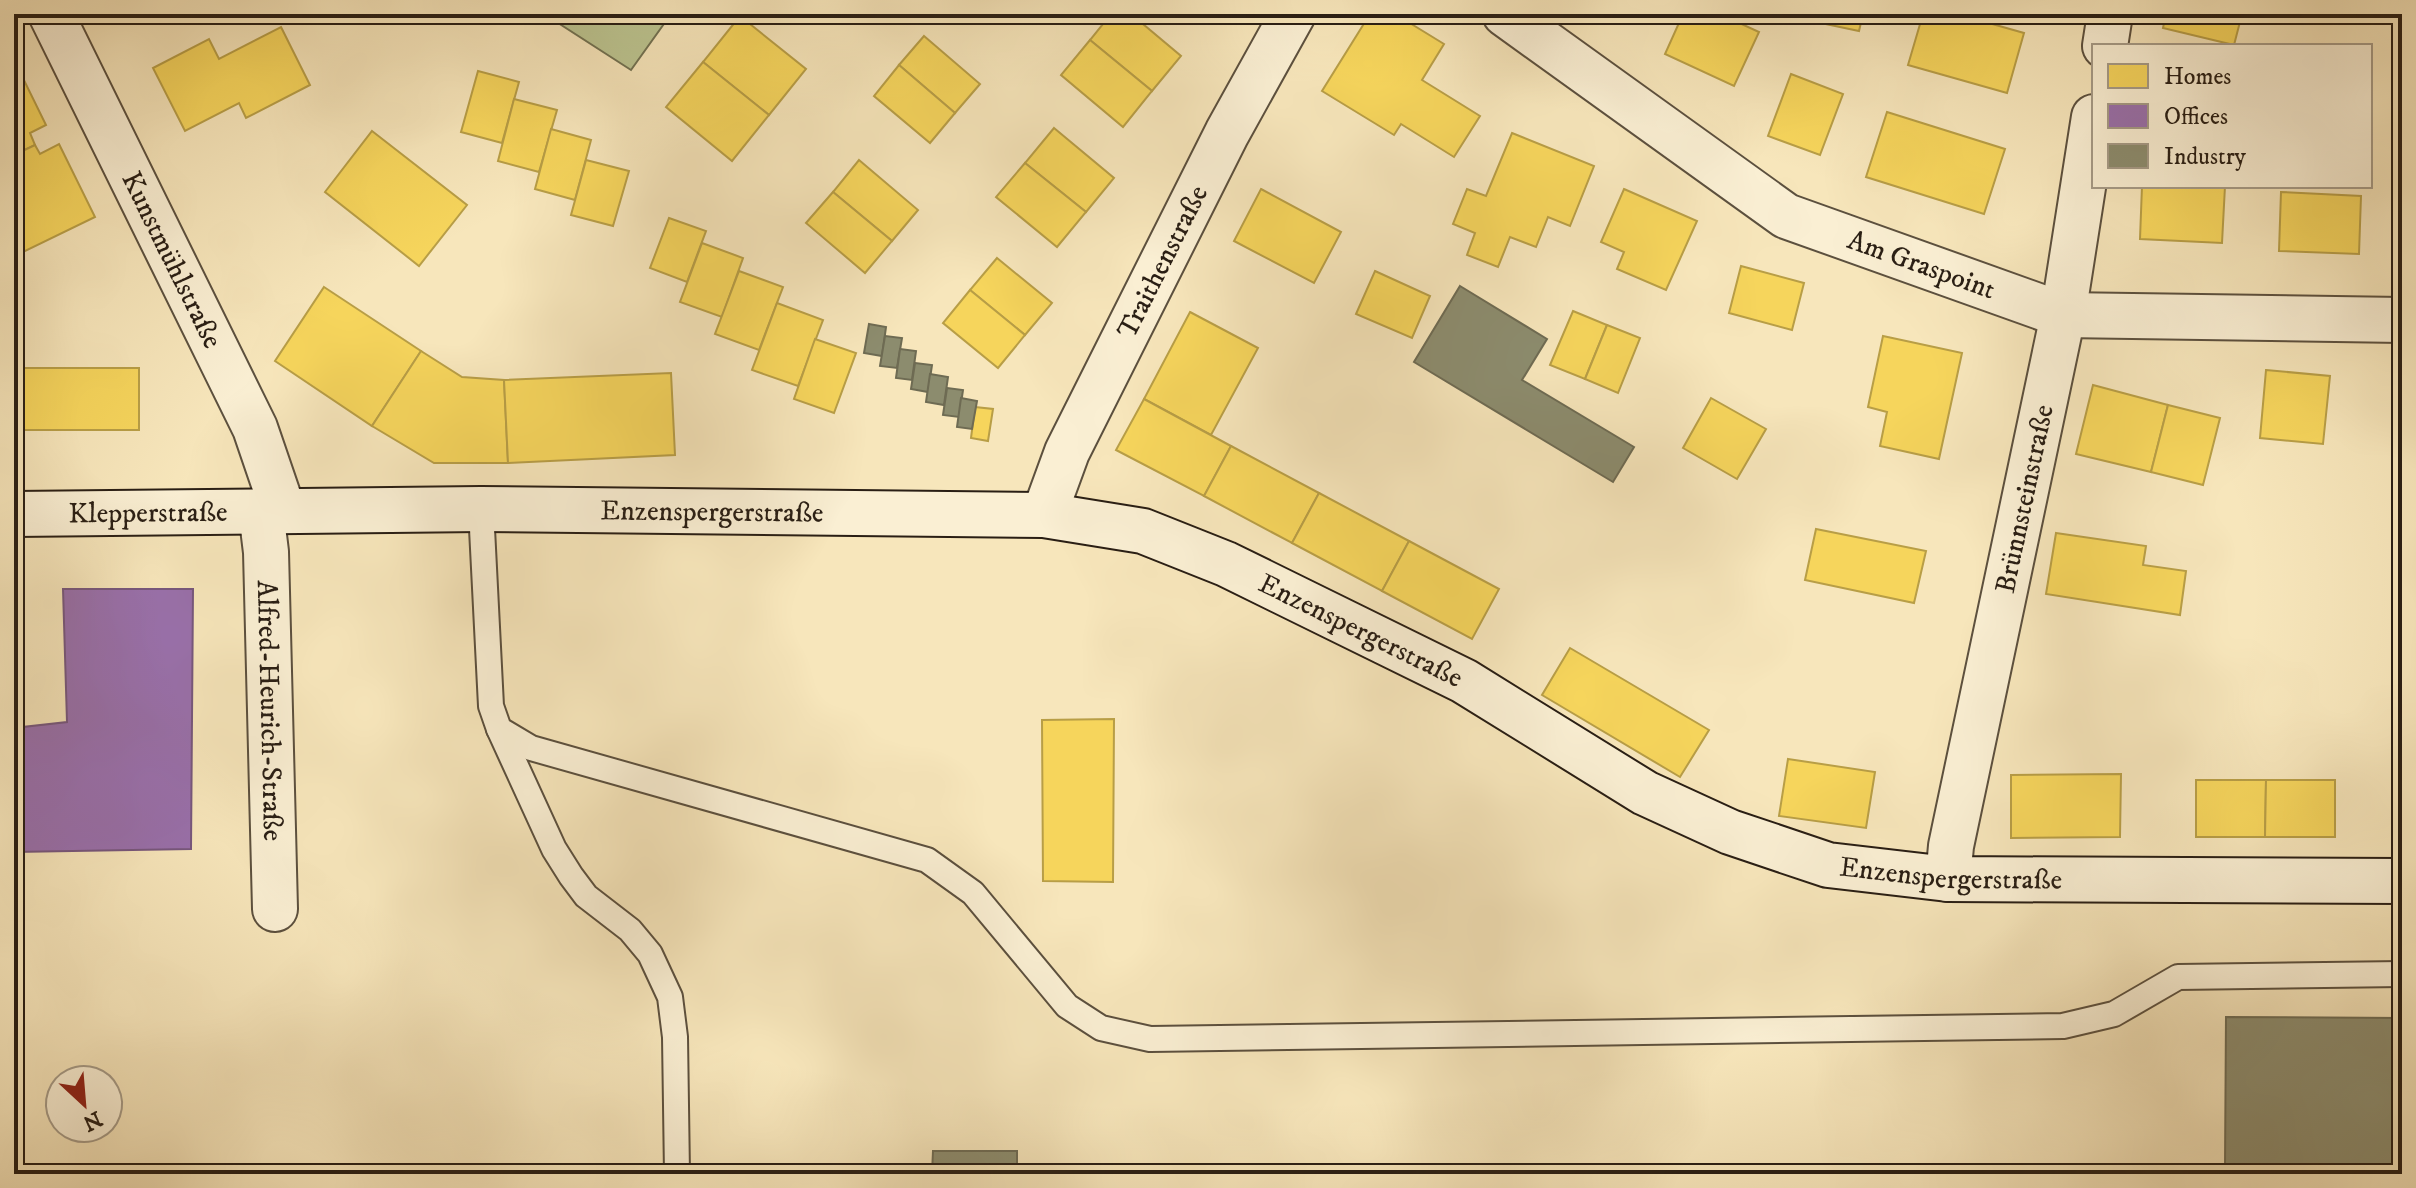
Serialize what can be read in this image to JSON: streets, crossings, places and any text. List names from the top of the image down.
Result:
{
  "streets": {
    "street": [
      "Kunstmühlstraße",
      "Traithenstraße",
      "Am Graspoint",
      "Brünnsteinstraße",
      "Enzenspergerstraße",
      "Klepperstraße",
      "Alfred-Heurich-Straße"
    ]
  },
  "crossings": [
    ["Kunstmühlstraße", "Enzenspergerstraße"],
    ["Kunstmühlstraße", "Klepperstraße"],
    ["Kunstmühlstraße", "Alfred-Heurich-Straße"],
    ["Traithenstraße", "Enzenspergerstraße"],
    ["Am Graspoint", "Brünnsteinstraße"],
    ["Brünnsteinstraße", "Enzenspergerstraße"],
    ["Enzenspergerstraße", "Klepperstraße"],
    ["Enzenspergerstraße", "Alfred-Heurich-Straße"],
    ["Klepperstraße", "Alfred-Heurich-Straße"]
  ],
  "legend": ["Homes", "Offices", "Industry"],
  "north": "bottom right"
}
